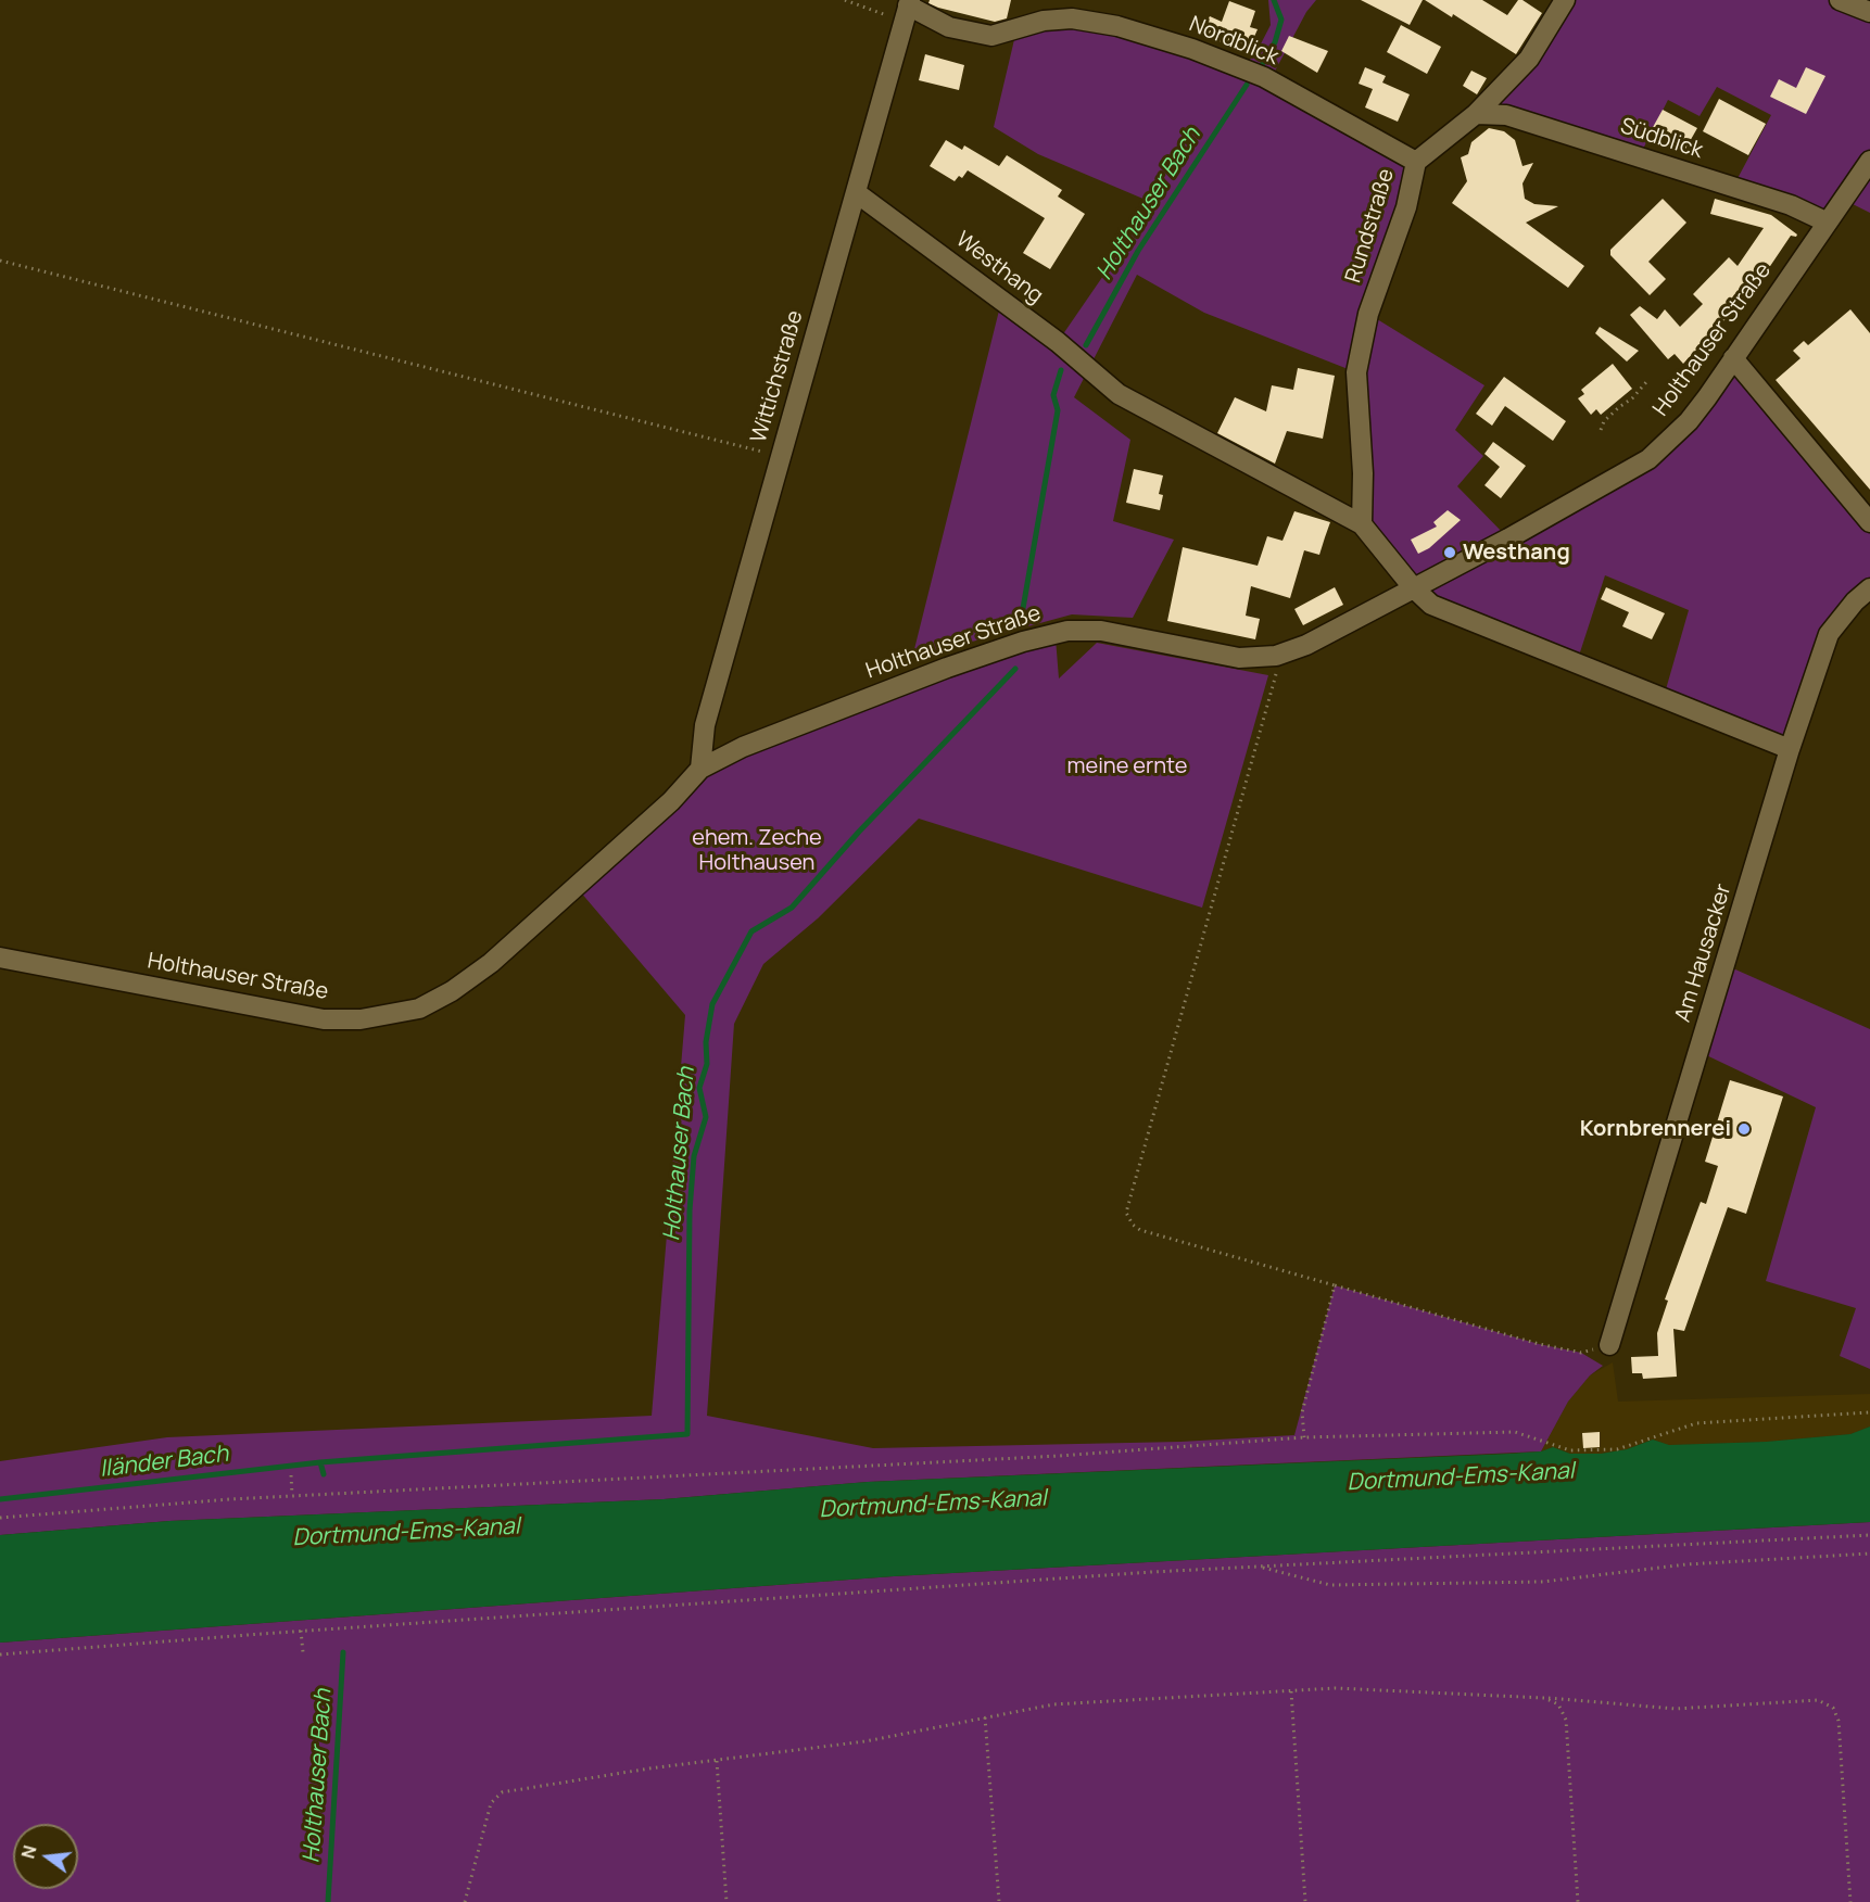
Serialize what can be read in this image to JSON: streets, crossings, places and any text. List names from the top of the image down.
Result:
{
  "streets": {
    "street": [
      "Nordblick",
      "Südblick",
      "Rundstraße",
      "Westhang",
      "Holthauser Straße",
      "Wittichstraße",
      "Am Hausacker"
    ]
  },
  "crossings": [
    ["Nordblick", "Rundstraße"],
    ["Nordblick", "Wittichstraße"],
    ["Südblick", "Rundstraße"],
    ["Südblick", "Holthauser Straße"],
    ["Rundstraße", "Westhang"],
    ["Westhang", "Holthauser Straße"],
    ["Westhang", "Wittichstraße"],
    ["Westhang", "Am Hausacker"],
    ["Holthauser Straße", "Wittichstraße"]
  ],
  "water": ["Holthauser Bach", "Iländer Bach", "Dortmund-Ems-Kanal"],
  "parks": ["meine ernte", "ehem. Zeche Holthausen"],
  "places": ["Westhang", "Kornbrennerei"],
  "north": "left"
}
